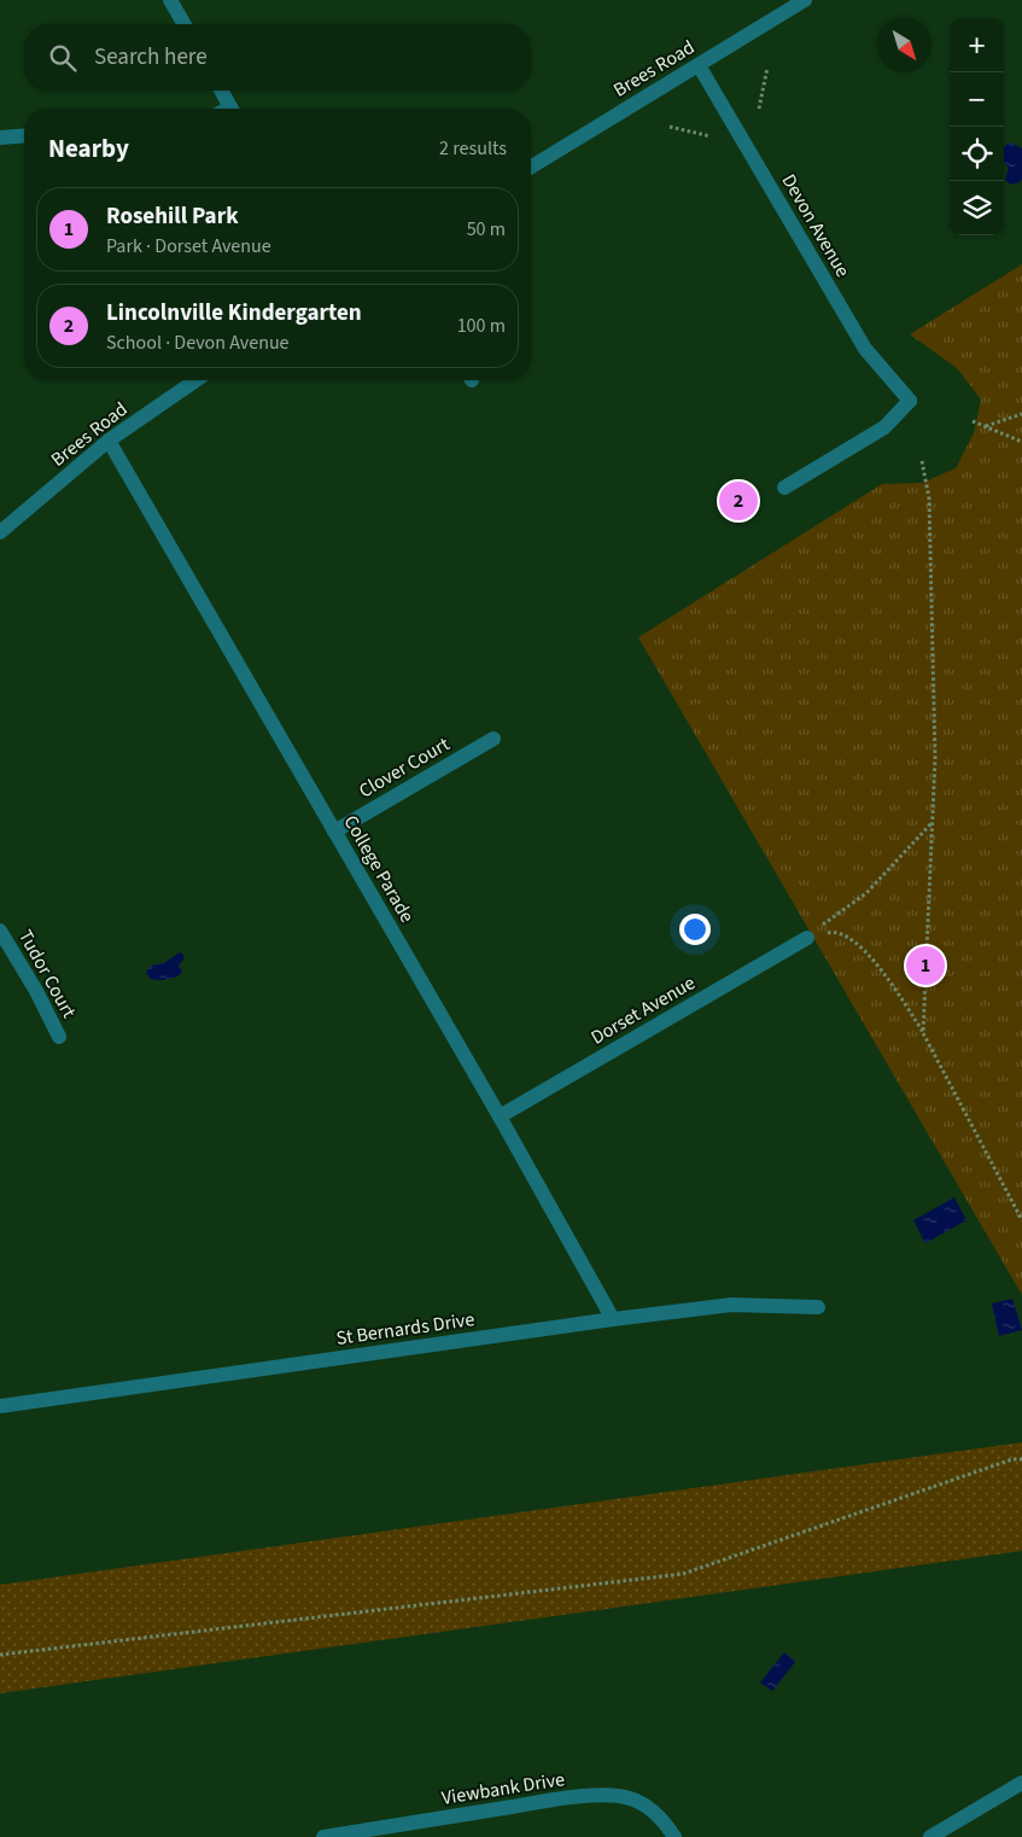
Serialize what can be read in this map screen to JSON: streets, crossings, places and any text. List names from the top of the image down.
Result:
{
  "streets": {
    "street": [
      "Brees Road",
      "Devon Avenue",
      "Clover Court",
      "College Parade",
      "Tudor Court",
      "Dorset Avenue",
      "St Bernards Drive",
      "Viewbank Drive"
    ]
  },
  "crossings": [
    ["Brees Road", "Devon Avenue"],
    ["Brees Road", "College Parade"],
    ["Clover Court", "College Parade"],
    ["College Parade", "Dorset Avenue"],
    ["College Parade", "St Bernards Drive"]
  ],
  "north": "bottom right",
  "page": {
    "map_buttons": ["+", "−"],
    "search": "Search here",
    "heading": ["Nearby", "2 results"],
    "list": [
      {
        "mark": "1",
        "name": "Rosehill Park",
        "note": "Park · Dorset Avenue",
        "value": "50 m"
      },
      {
        "mark": "2",
        "name": "Lincolnville Kindergarten",
        "note": "School · Devon Avenue",
        "value": "100 m"
      }
    ],
    "pins": ["2", "1"]
  }
}
